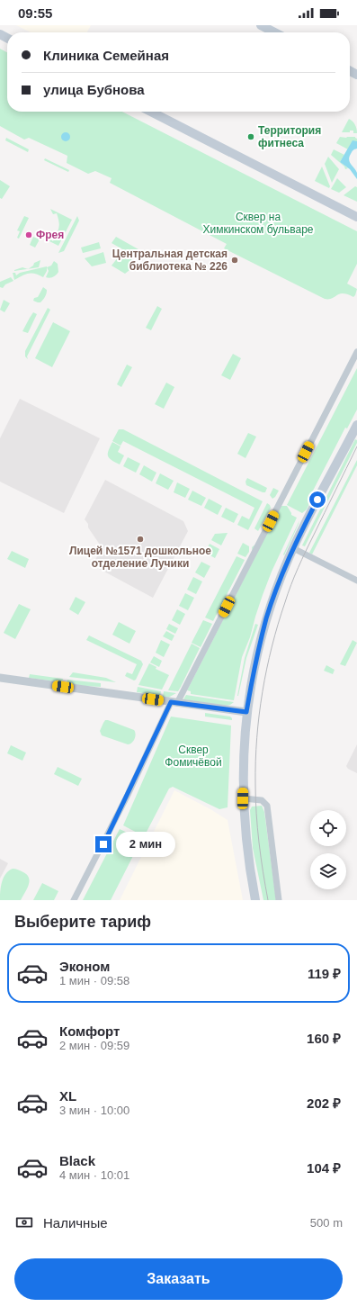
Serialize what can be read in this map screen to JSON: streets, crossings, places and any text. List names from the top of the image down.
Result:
{
  "parks": ["Сквер на Химкинском бульваре", "Сквер Фомичёвой"],
  "places": [
    "Территория фитнеса",
    "Фрея",
    "Центральная детская библиотека № 226",
    "Лицей №1571 дошкольное отделение Лучики"
  ],
  "page": {
    "status": "09:55",
    "banner": ["Клиника Семейная", "улица Бубнова"],
    "bubble": "2 мин",
    "heading": "Выберите тариф",
    "list": [
      {
        "name": "Эконом",
        "note": "1 мин · 09:58",
        "value": "119 ₽"
      },
      {
        "name": "Комфорт",
        "note": "2 мин · 09:59",
        "value": "160 ₽"
      },
      {
        "name": "XL",
        "note": "3 мин · 10:00",
        "value": "202 ₽"
      },
      {
        "name": "Black",
        "note": "4 мин · 10:01",
        "value": "104 ₽"
      }
    ],
    "pay": ["Наличные", "500 m"],
    "buttons": "Заказать"
  }
}
